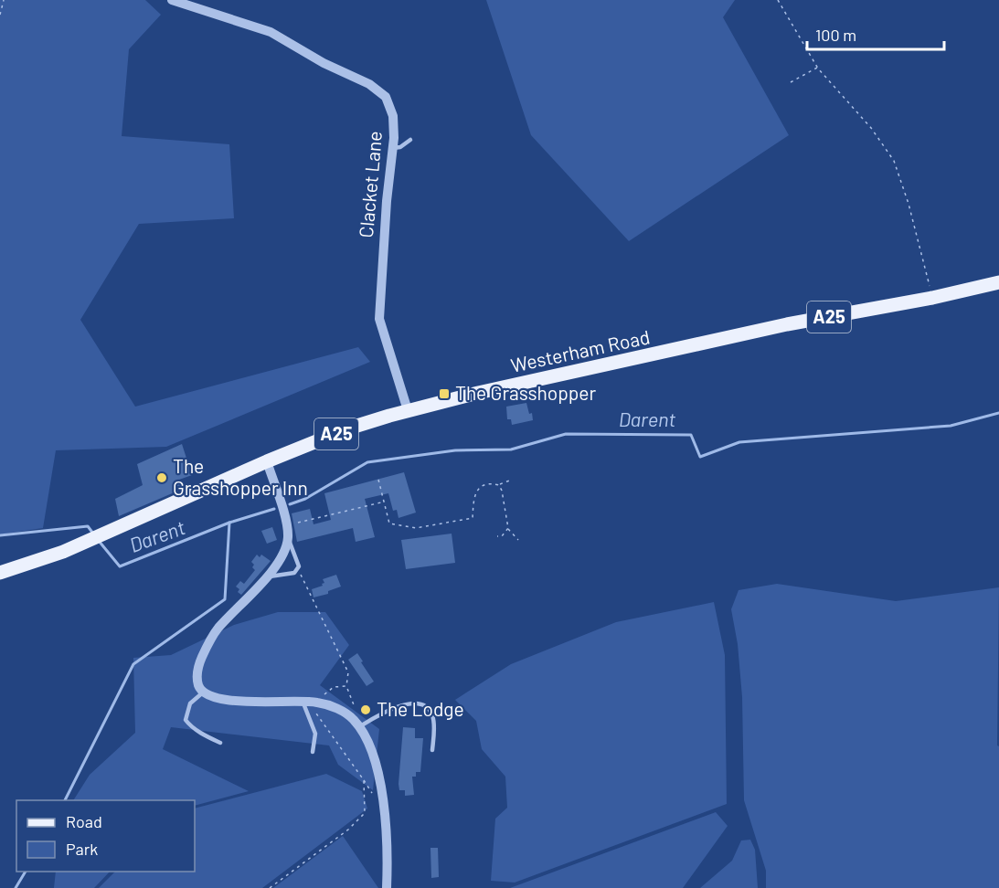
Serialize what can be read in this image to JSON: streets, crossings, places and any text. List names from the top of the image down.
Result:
{
  "streets": {
    "main road": ["A25", "Westerham Road"],
    "street": ["Clacket Lane"]
  },
  "crossings": [
    ["Clacket Lane", "Westerham Road"]
  ],
  "water": ["Darent"],
  "places": {
    "transit": ["The Grasshopper"],
    "other": ["The Grasshopper Inn", "The Lodge"]
  },
  "legend": ["Road", "Park"],
  "scale_bar": "100 m"
}
